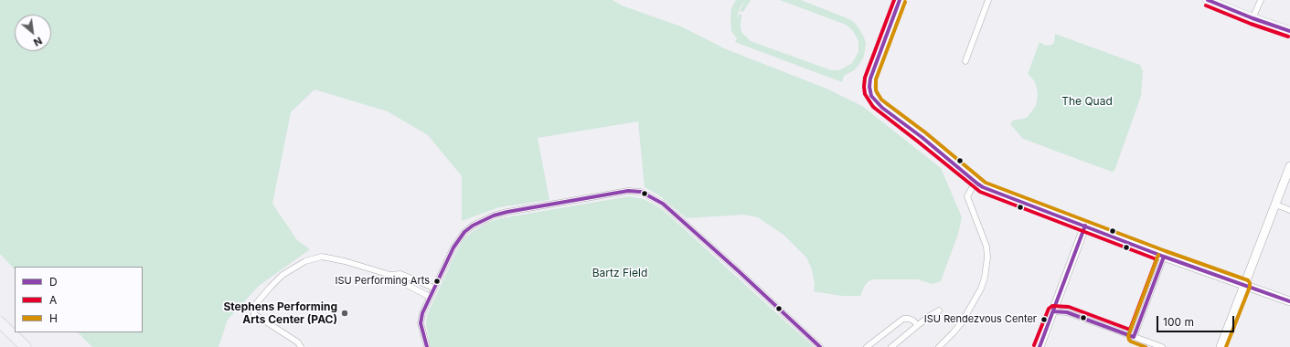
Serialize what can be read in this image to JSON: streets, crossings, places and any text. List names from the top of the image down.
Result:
{
  "parks": ["The Quad", "Bartz Field"],
  "places": ["ISU Performing Arts", "Stephens Performing Arts Center (PAC)", "ISU Rendezvous Center"],
  "lines": ["transit line D", "transit line A", "transit line H"],
  "legend": ["D", "A", "H"],
  "scale_bar": "100 m",
  "north": "bottom right"
}
